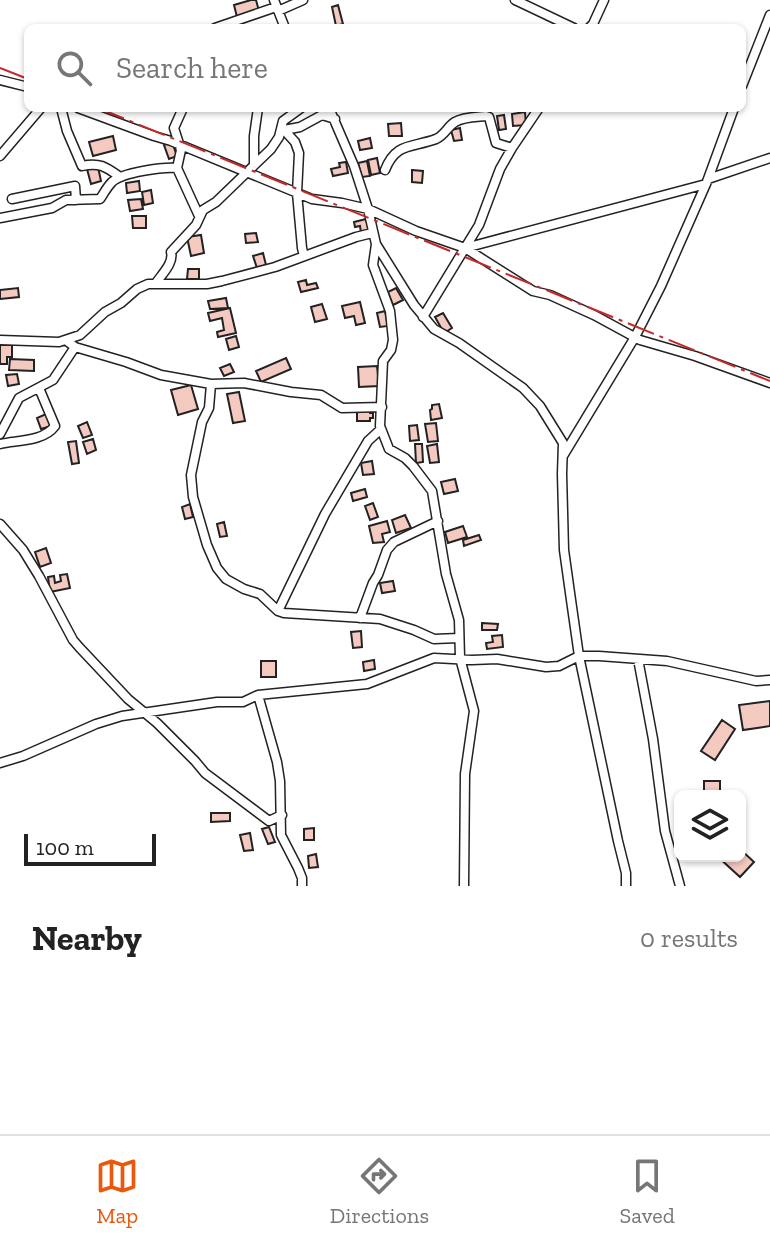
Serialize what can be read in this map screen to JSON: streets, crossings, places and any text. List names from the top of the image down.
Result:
{
  "scale_bar": "100 m",
  "page": {
    "search": "Search here",
    "scale": "100 m",
    "heading": ["Nearby", "0 results"],
    "nav": ["Map", "Directions", "Saved"]
  }
}
